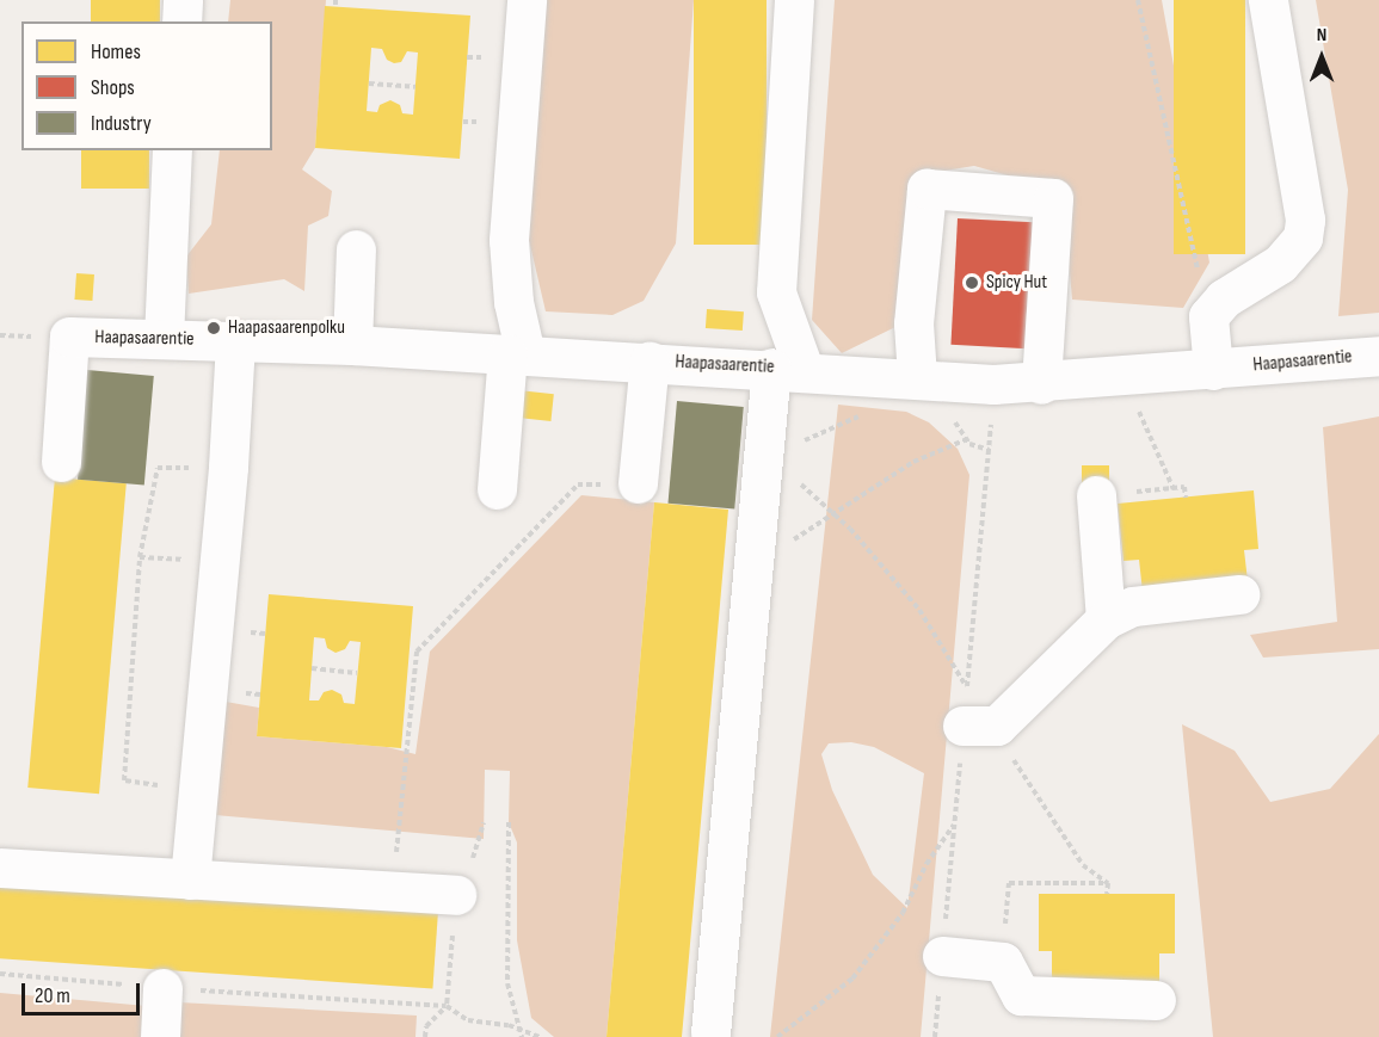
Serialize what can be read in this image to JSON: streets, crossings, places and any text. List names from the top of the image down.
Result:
{
  "streets": {
    "street": ["Haapasaarentie"]
  },
  "places": ["Spicy Hut", "Haapasaarenpolku"],
  "legend": ["Homes", "Shops", "Industry"],
  "scale_bar": "20 m",
  "north": "top"
}
